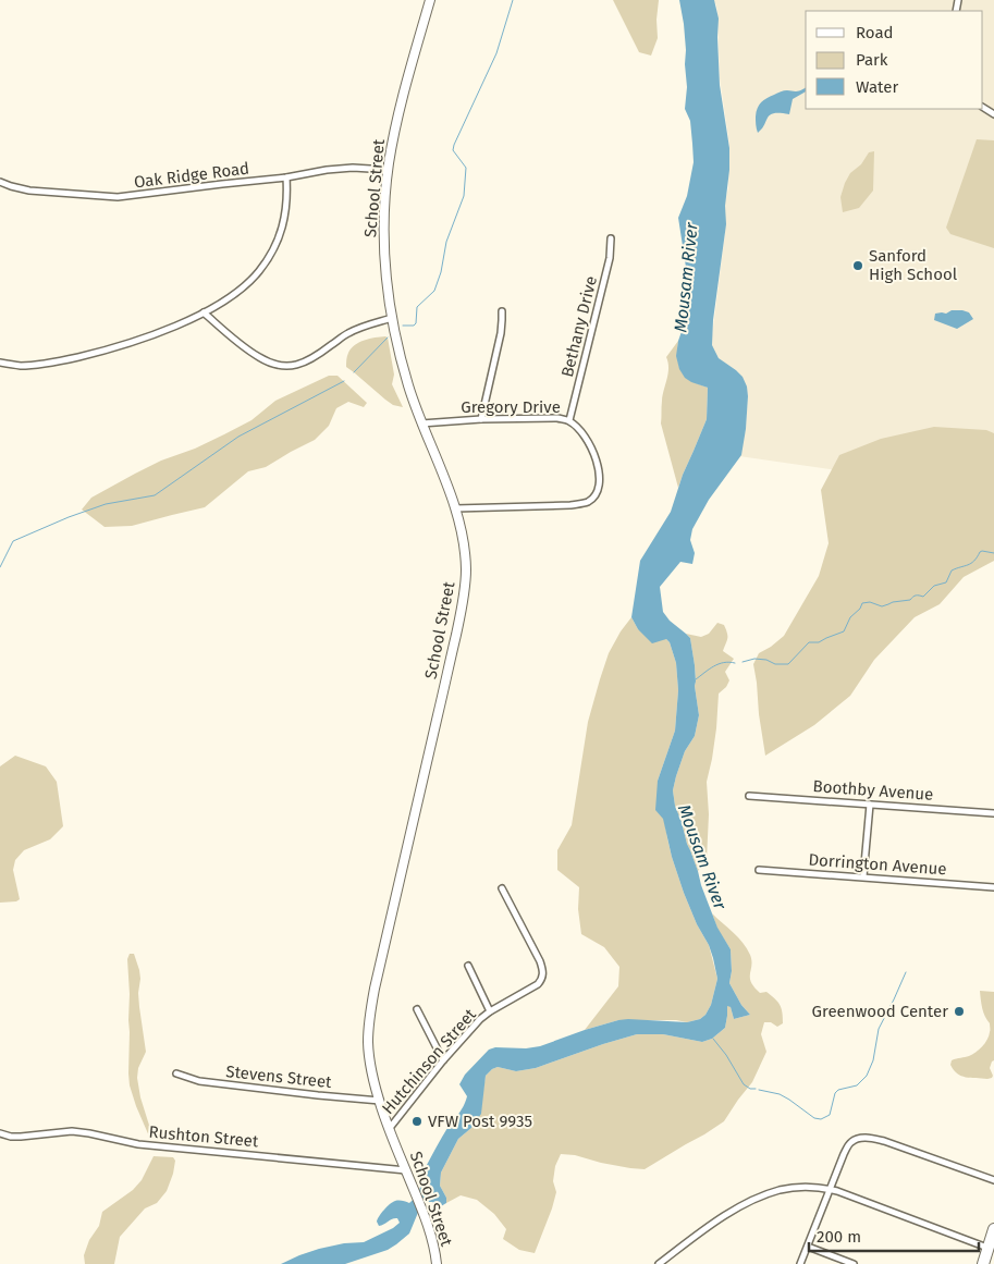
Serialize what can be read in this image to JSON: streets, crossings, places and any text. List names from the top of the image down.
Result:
{
  "streets": {
    "street": [
      "Oak Ridge Road",
      "School Street",
      "Bethany Drive",
      "Gregory Drive",
      "Boothby Avenue",
      "Dorrington Avenue",
      "Hutchinson Street",
      "Stevens Street",
      "Rushton Street"
    ]
  },
  "crossings": [
    ["Oak Ridge Road", "School Street"],
    ["School Street", "Gregory Drive"],
    ["School Street", "Hutchinson Street"],
    ["School Street", "Stevens Street"],
    ["School Street", "Rushton Street"],
    ["Bethany Drive", "Gregory Drive"]
  ],
  "water": ["Mousam River"],
  "places": ["Sanford High School", "Greenwood Center", "VFW Post 9935"],
  "legend": ["Road", "Park", "Water"],
  "scale_bar": "200 m"
}
